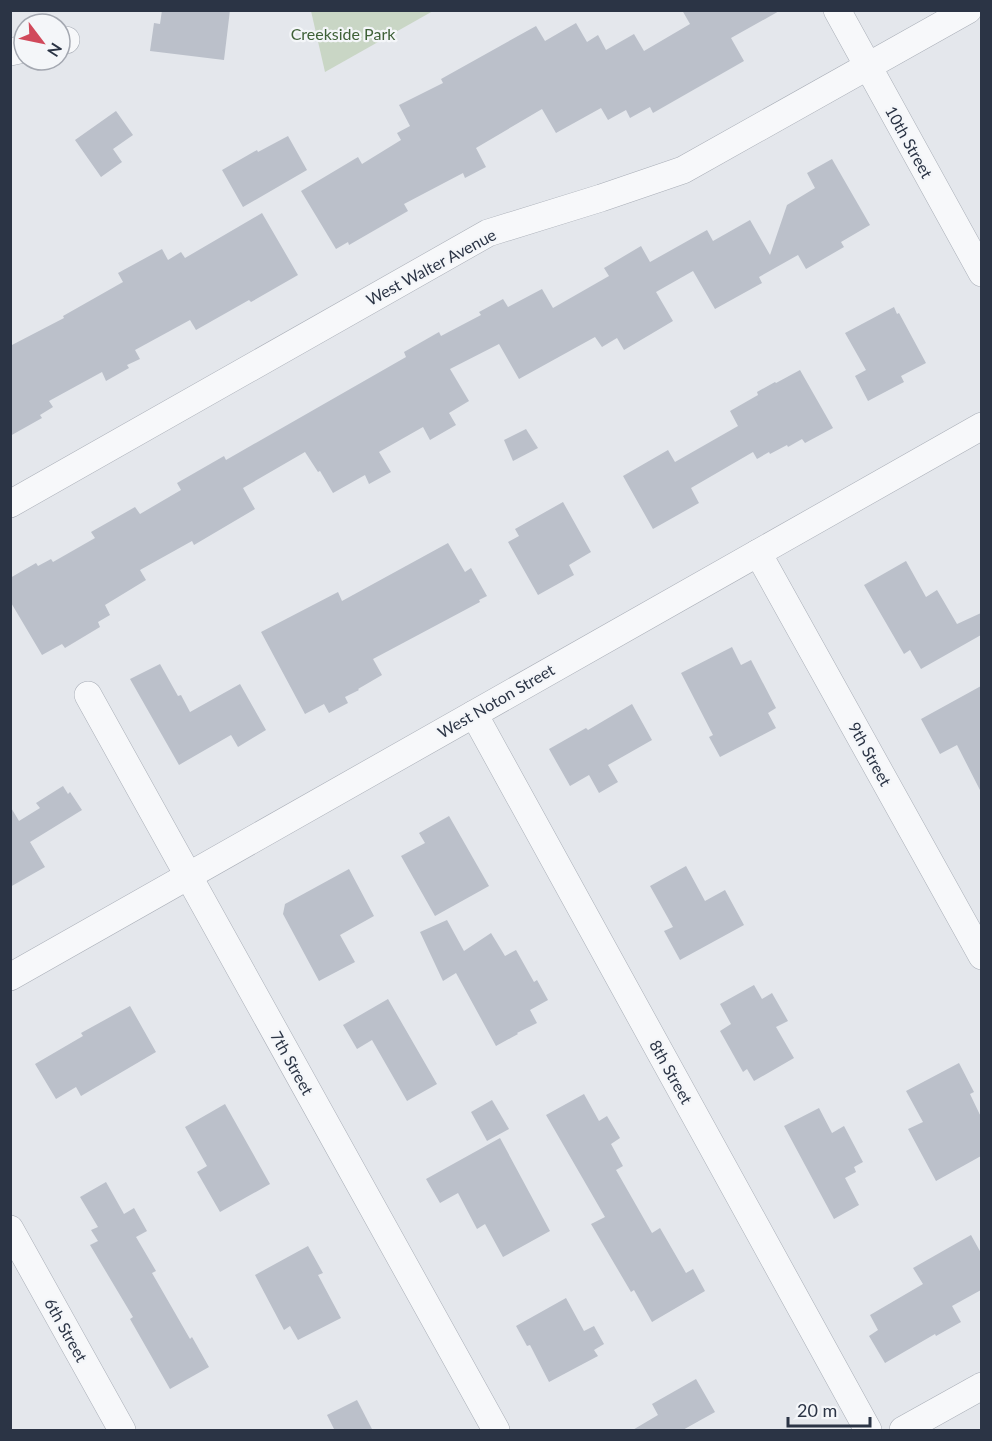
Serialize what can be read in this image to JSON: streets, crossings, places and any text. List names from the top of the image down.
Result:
{
  "streets": {
    "street": [
      "10th Street",
      "West Walter Avenue",
      "West Noton Street",
      "9th Street",
      "7th Street",
      "8th Street",
      "6th Street"
    ]
  },
  "crossings": [
    ["10th Street", "West Walter Avenue"],
    ["West Noton Street", "9th Street"],
    ["West Noton Street", "7th Street"],
    ["West Noton Street", "8th Street"]
  ],
  "parks": ["Creekside Park"],
  "scale_bar": "20 m",
  "north": "bottom right"
}
